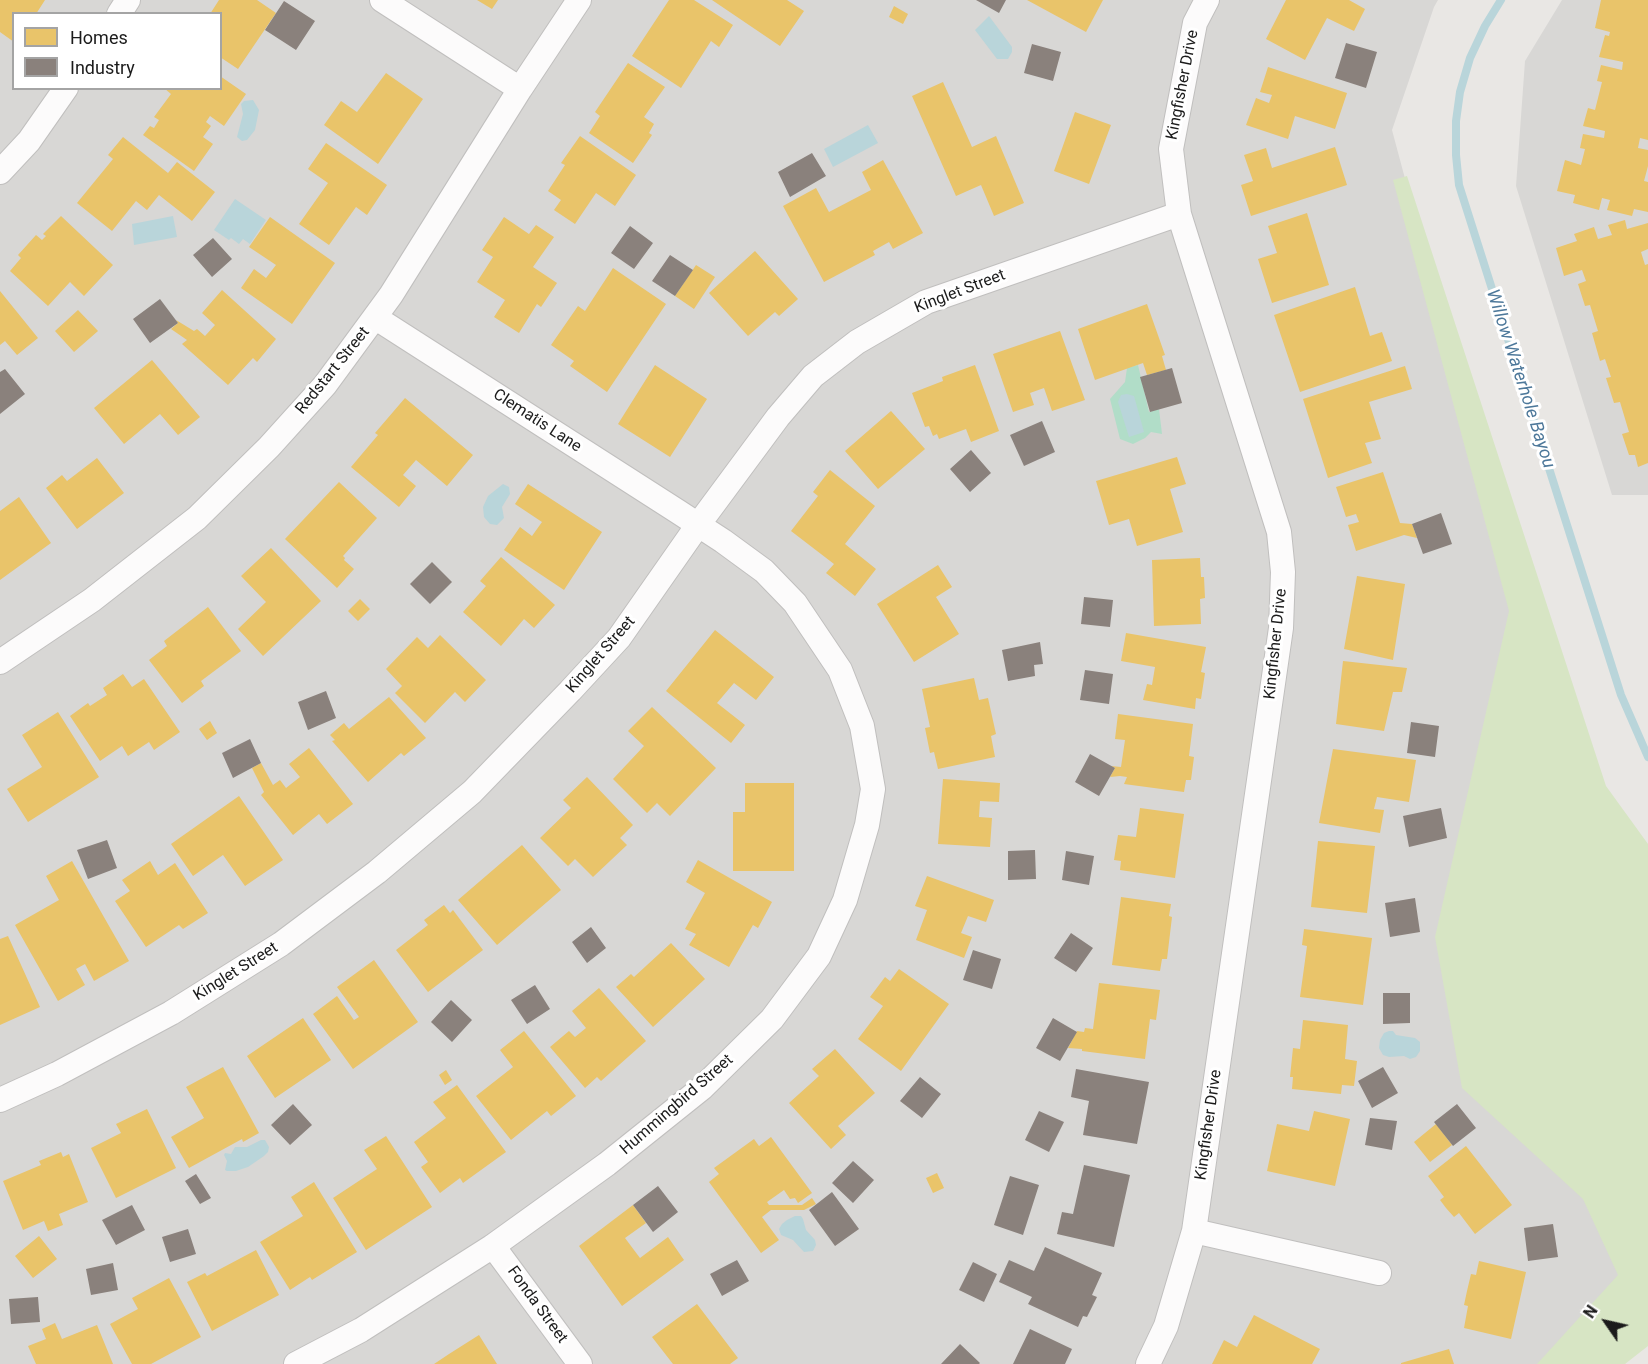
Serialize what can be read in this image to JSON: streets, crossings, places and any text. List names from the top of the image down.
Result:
{
  "streets": {
    "street": [
      "Kingfisher Drive",
      "Kinglet Street",
      "Redstart Street",
      "Clematis Lane",
      "Hummingbird Street",
      "Fonda Street"
    ]
  },
  "crossings": [
    ["Kingfisher Drive", "Kinglet Street"],
    ["Kinglet Street", "Clematis Lane"],
    ["Kinglet Street", "Hummingbird Street"],
    ["Redstart Street", "Clematis Lane"],
    ["Clematis Lane", "Hummingbird Street"],
    ["Hummingbird Street", "Fonda Street"]
  ],
  "water": ["Willow Waterhole Bayou"],
  "legend": ["Homes", "Industry"],
  "north": "top left"
}
